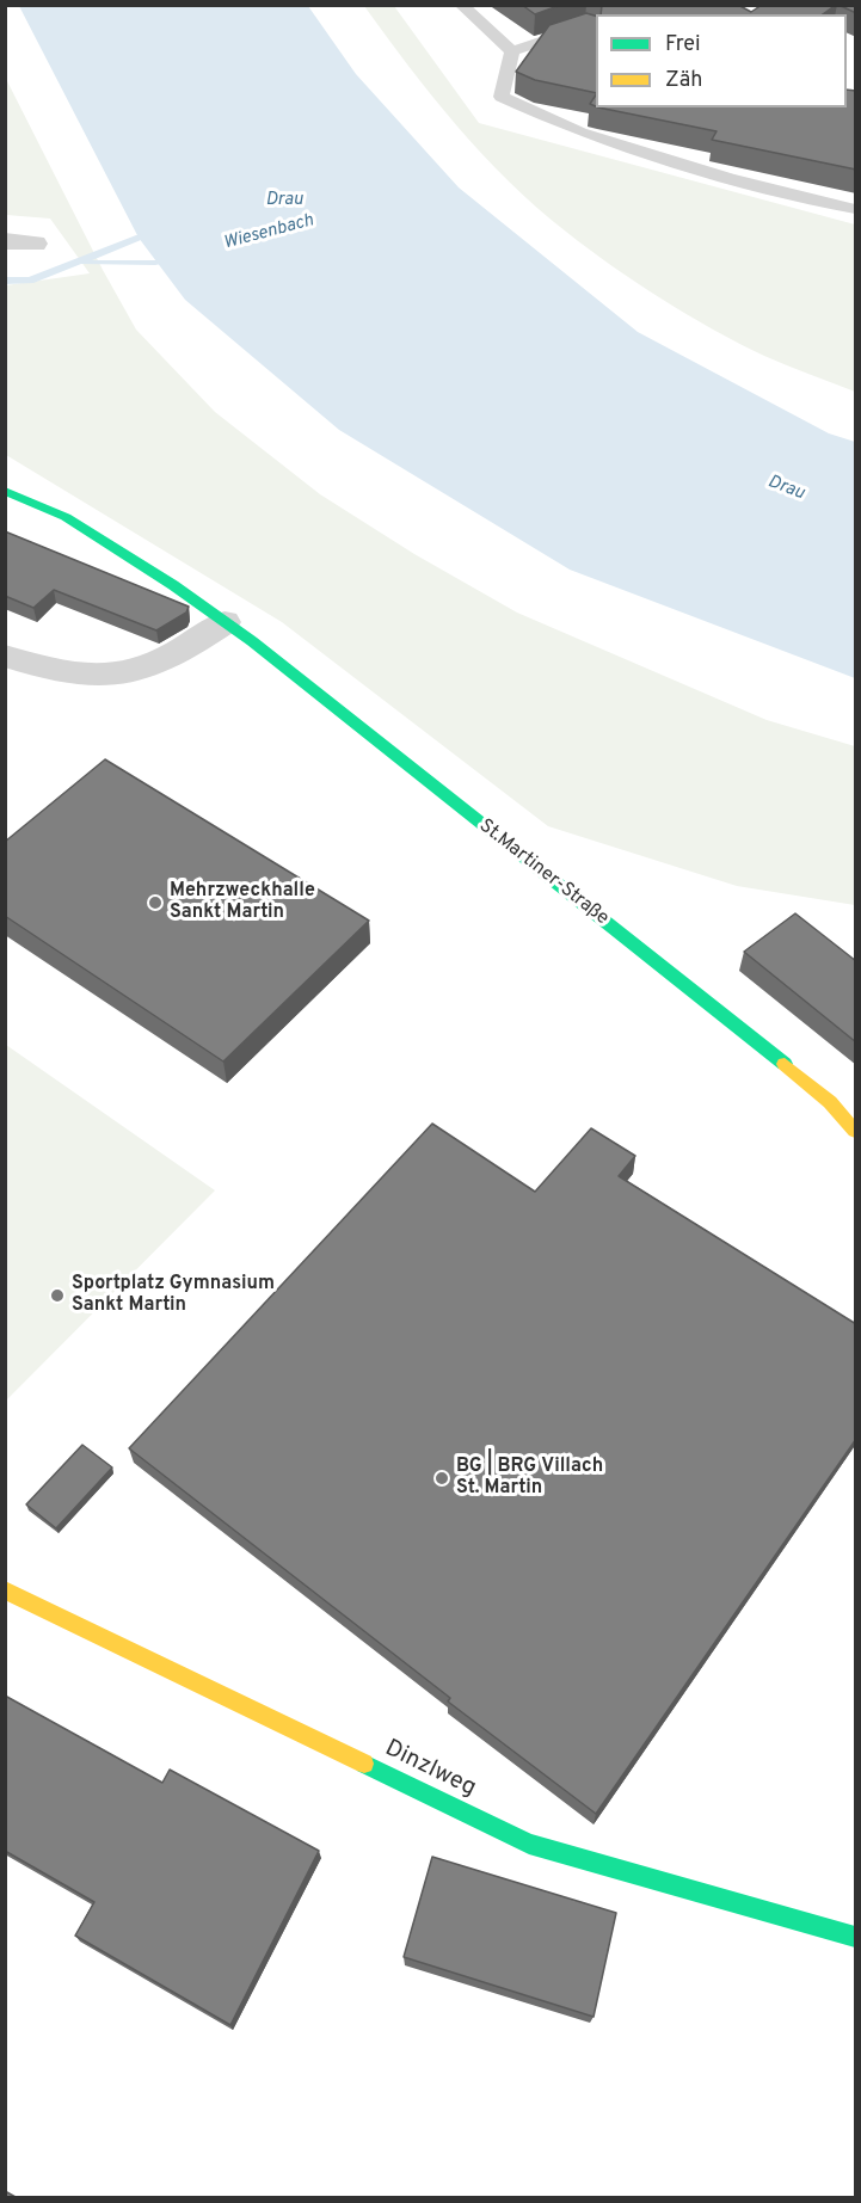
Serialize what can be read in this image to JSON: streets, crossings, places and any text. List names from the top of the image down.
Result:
{
  "streets": {
    "street": ["St.Martiner-Straße", "Dinzlweg"]
  },
  "water": ["Drau", "Wiesenbach"],
  "places": ["Mehrzweckhalle Sankt Martin", "Sportplatz Gymnasium Sankt Martin", "BG | BRG Villach St. Martin"],
  "legend": ["Frei", "Zäh"]
}
